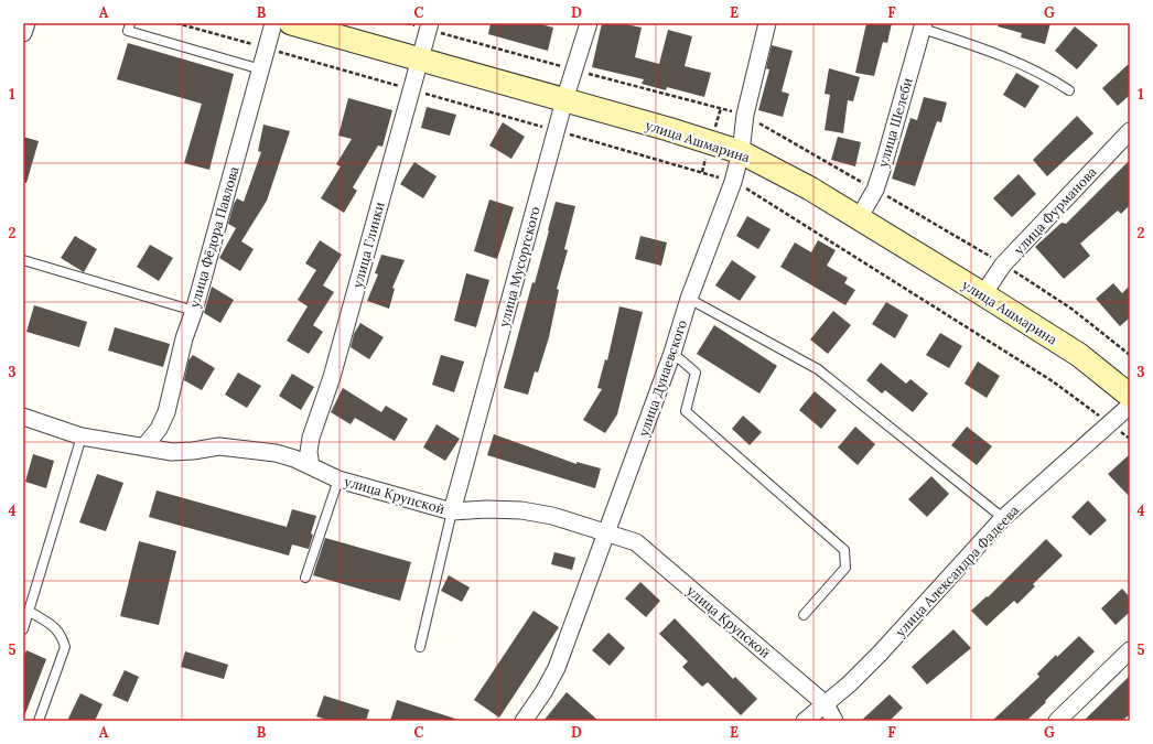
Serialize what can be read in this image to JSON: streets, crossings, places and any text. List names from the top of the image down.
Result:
{
  "streets": {
    "street": [
      "улица Шелеби",
      "улица Ашмарина",
      "улица Фурманова",
      "улица Фёдора Павлова",
      "улица Глинки",
      "улица Мусоргского",
      "улица Дунаевского",
      "улица Крупской",
      "улица Александра Фадеева"
    ]
  },
  "crossings": [
    ["улица Шелеби", "улица Ашмарина"],
    ["улица Ашмарина", "улица Фурманова"],
    ["улица Ашмарина", "улица Глинки"],
    ["улица Ашмарина", "улица Мусоргского"],
    ["улица Ашмарина", "улица Дунаевского"],
    ["улица Фёдора Павлова", "улица Крупской"],
    ["улица Глинки", "улица Крупской"],
    ["улица Мусоргского", "улица Крупской"],
    ["улица Дунаевского", "улица Крупской"],
    ["улица Крупской", "улица Александра Фадеева"]
  ],
  "grid": {
    "columns": [
      "A",
      "B",
      "C",
      "D",
      "E",
      "F",
      "G"
    ],
    "rows": [
      "1",
      "2",
      "3",
      "4",
      "5"
    ]
  }
}
